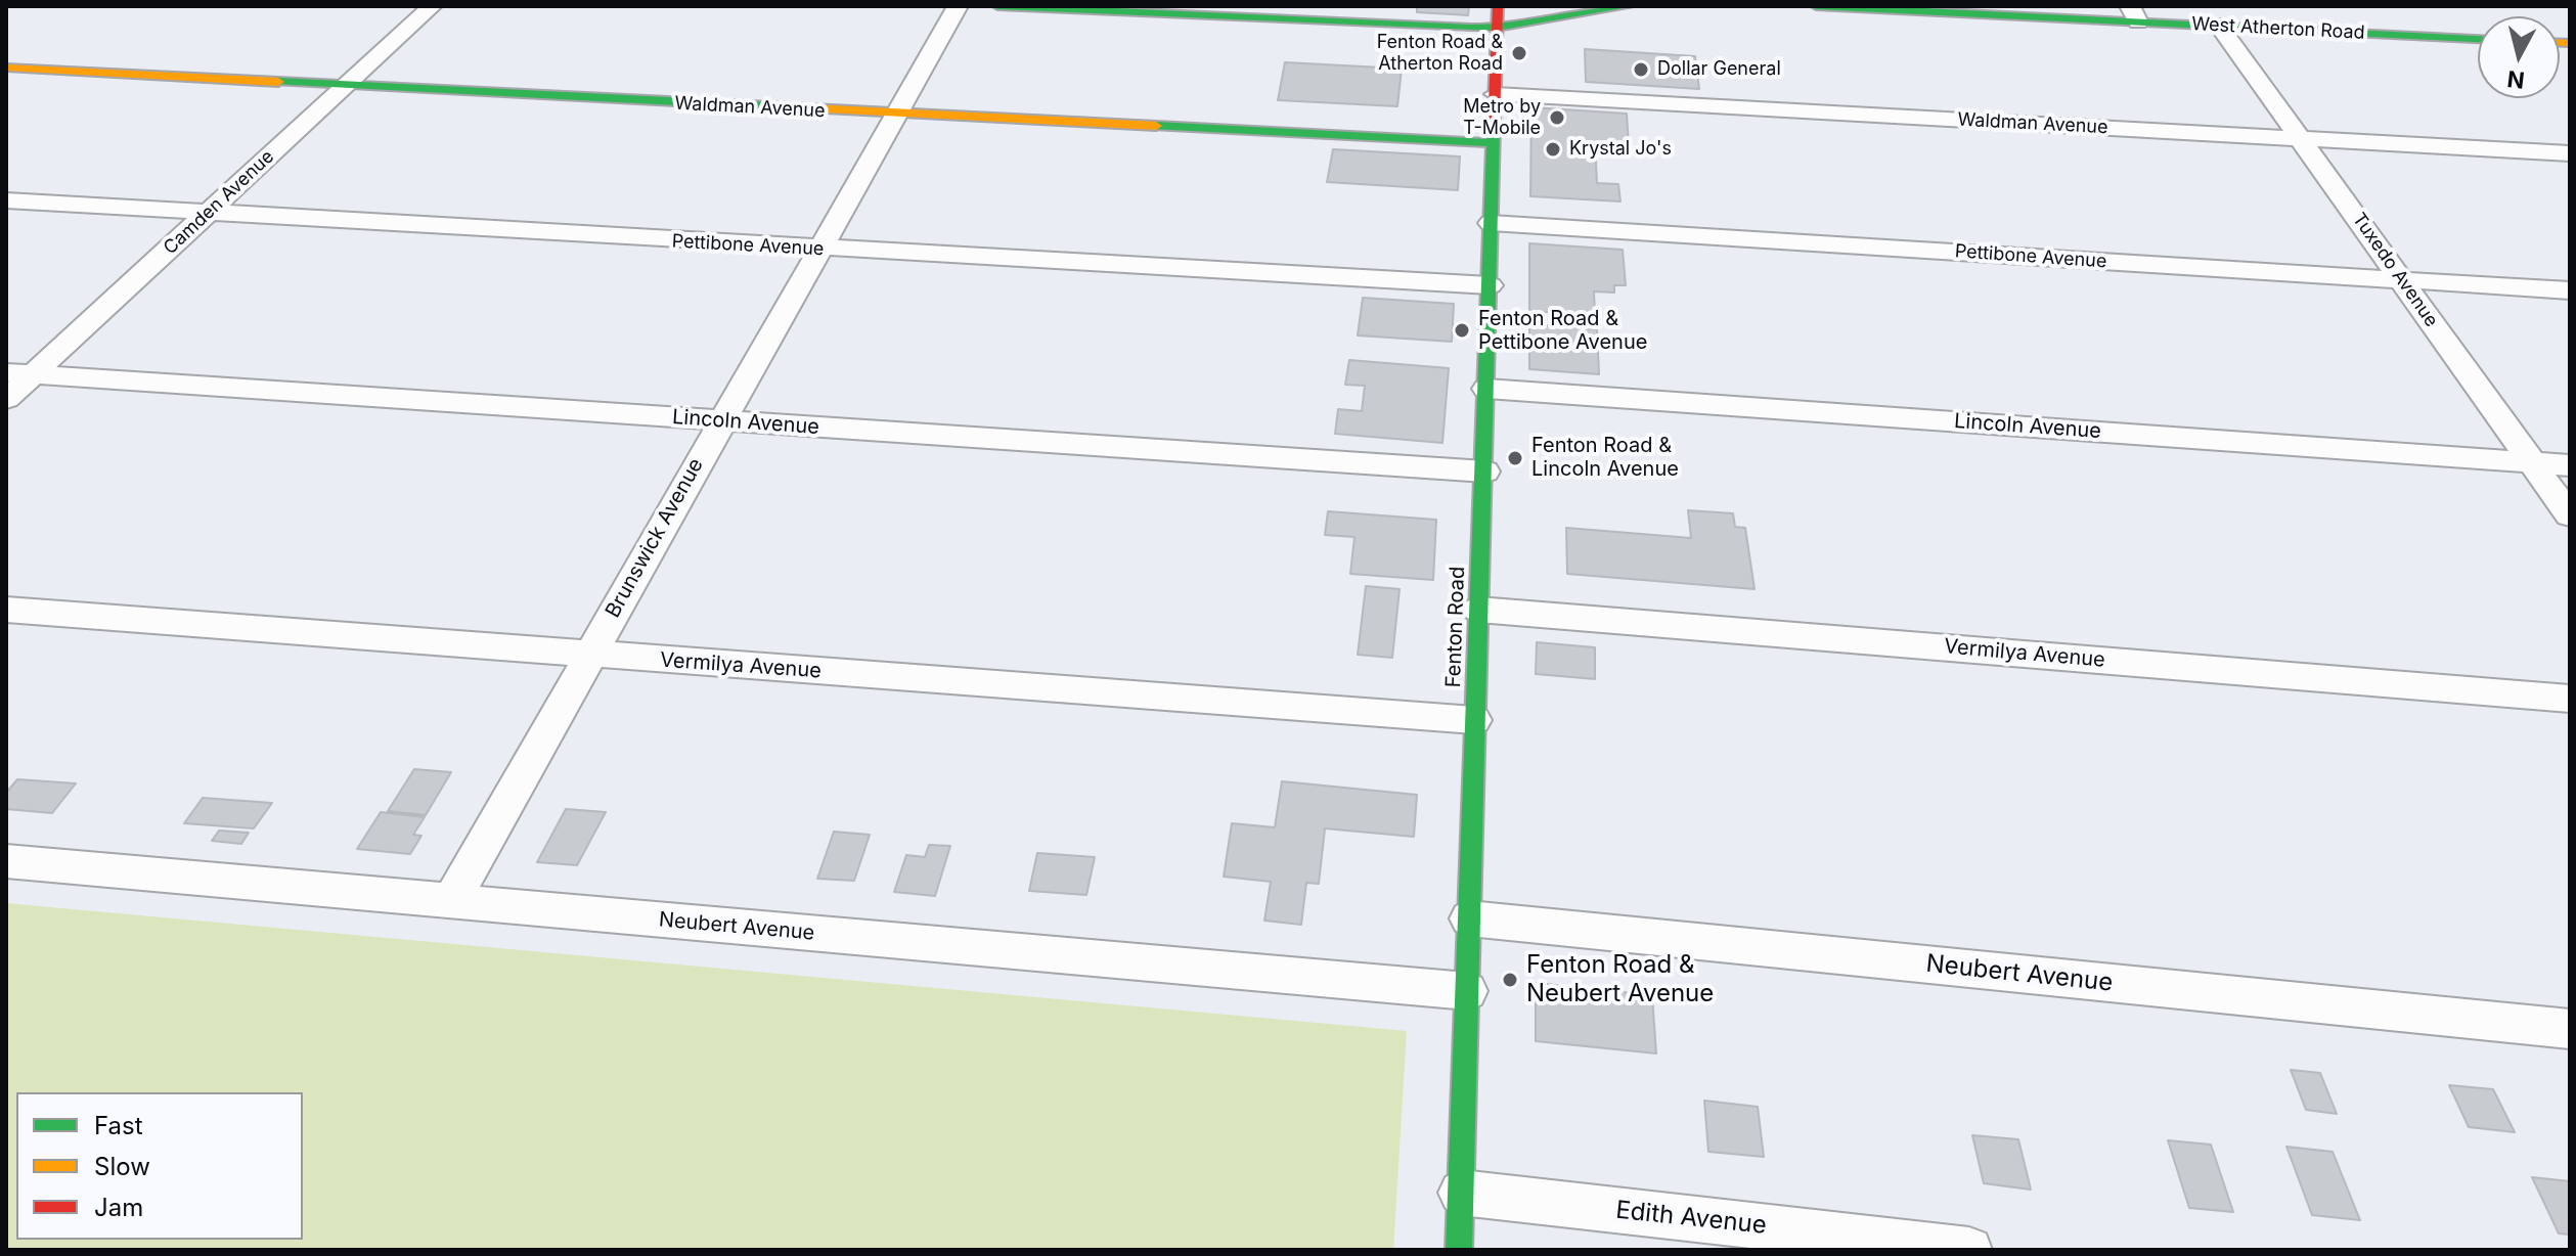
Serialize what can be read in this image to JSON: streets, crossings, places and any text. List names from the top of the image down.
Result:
{
  "streets": {
    "street": [
      "West Atherton Road",
      "Waldman Avenue",
      "Camden Avenue",
      "Pettibone Avenue",
      "Tuxedo Avenue",
      "Lincoln Avenue",
      "Brunswick Avenue",
      "Fenton Road",
      "Vermilya Avenue",
      "Neubert Avenue",
      "Edith Avenue"
    ]
  },
  "crossings": [
    ["West Atherton Road", "Tuxedo Avenue"],
    ["Waldman Avenue", "Camden Avenue"],
    ["Waldman Avenue", "Tuxedo Avenue"],
    ["Waldman Avenue", "Brunswick Avenue"],
    ["Waldman Avenue", "Fenton Road"],
    ["Camden Avenue", "Pettibone Avenue"],
    ["Camden Avenue", "Lincoln Avenue"],
    ["Pettibone Avenue", "Tuxedo Avenue"],
    ["Pettibone Avenue", "Brunswick Avenue"],
    ["Pettibone Avenue", "Fenton Road"],
    ["Tuxedo Avenue", "Lincoln Avenue"],
    ["Lincoln Avenue", "Brunswick Avenue"],
    ["Lincoln Avenue", "Fenton Road"],
    ["Brunswick Avenue", "Vermilya Avenue"],
    ["Brunswick Avenue", "Neubert Avenue"],
    ["Fenton Road", "Vermilya Avenue"],
    ["Fenton Road", "Neubert Avenue"],
    ["Fenton Road", "Edith Avenue"]
  ],
  "places": [
    "Fenton Road & Atherton Road",
    "Dollar General",
    "Metro by T-Mobile",
    "Krystal Jo's",
    "Fenton Road & Pettibone Avenue",
    "Fenton Road & Lincoln Avenue",
    "Fenton Road & Neubert Avenue"
  ],
  "legend": ["Fast", "Slow", "Jam"],
  "north": "bottom"
}
